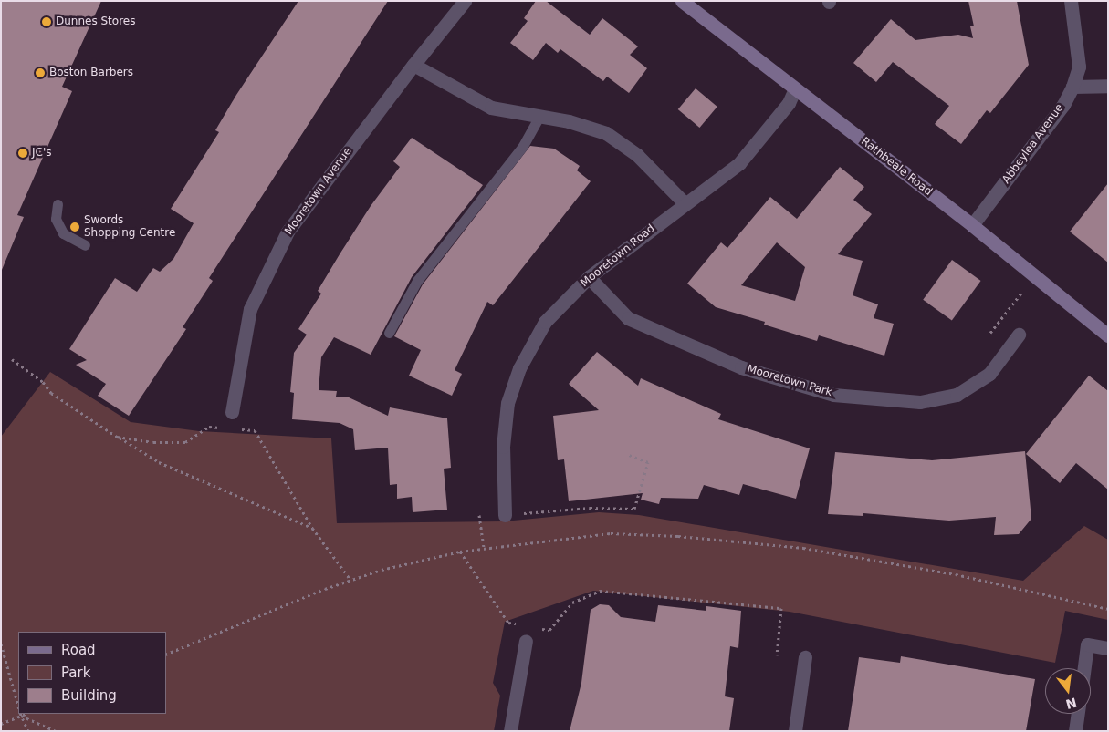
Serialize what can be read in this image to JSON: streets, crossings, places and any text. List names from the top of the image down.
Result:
{
  "streets": {
    "main road": ["Rathbeale Road"],
    "street": [
      "Abbeylea Avenue",
      "Mooretown Avenue",
      "Mooretown Road",
      "Mooretown Park"
    ]
  },
  "crossings": [
    ["Abbeylea Avenue", "Rathbeale Road"],
    ["Rathbeale Road", "Mooretown Road"],
    ["Mooretown Road", "Mooretown Park"]
  ],
  "places": [
    "Dunnes Stores",
    "Boston Barbers",
    "JC's",
    "Swords Shopping Centre"
  ],
  "legend": ["Road", "Park", "Building"],
  "north": "bottom"
}
